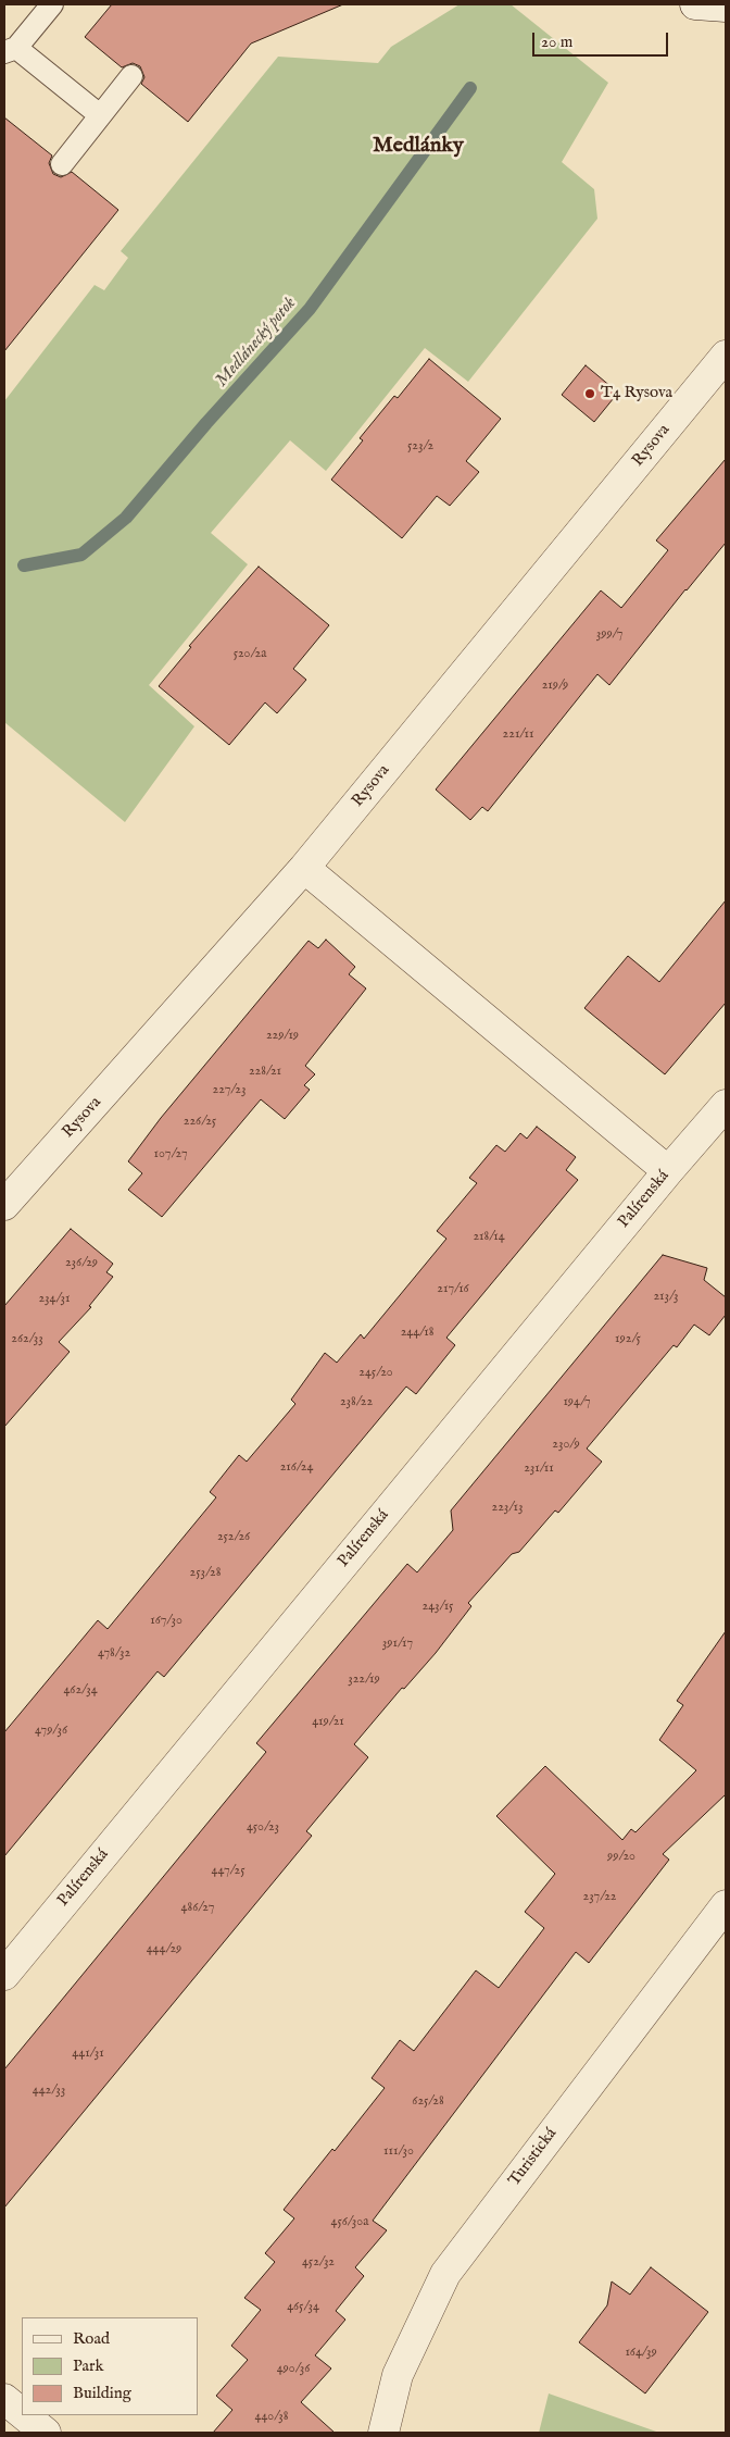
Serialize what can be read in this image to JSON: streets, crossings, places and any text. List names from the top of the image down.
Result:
{
  "streets": {
    "street": ["Rysova", "Palírenská", "Turistická"]
  },
  "districts": ["Medlánky"],
  "water": ["Medlánecký potok"],
  "places": ["T4 Rysova"],
  "house_numbers": [
    "523/2",
    "399/7",
    "520/2a",
    "219/9",
    "221/11",
    "229/19",
    "228/21",
    "227/23",
    "226/25",
    "107/27",
    "218/14",
    "236/29",
    "217/16",
    "213/3",
    "234/31",
    "244/18",
    "262/33",
    "192/5",
    "245/20",
    "238/22",
    "194/7",
    "230/9",
    "216/24",
    "231/11",
    "223/13",
    "252/26",
    "253/28",
    "243/15",
    "167/30",
    "391/17",
    "478/32",
    "322/19",
    "462/34",
    "419/21",
    "479/36",
    "450/23",
    "99/20",
    "447/25",
    "237/22",
    "486/27",
    "444/29",
    "441/31",
    "442/33",
    "625/28",
    "111/30",
    "456/30a",
    "452/32",
    "465/34",
    "164/39",
    "490/36",
    "440/38"
  ],
  "legend": ["Road", "Park", "Building"],
  "scale_bar": "20 m"
}
